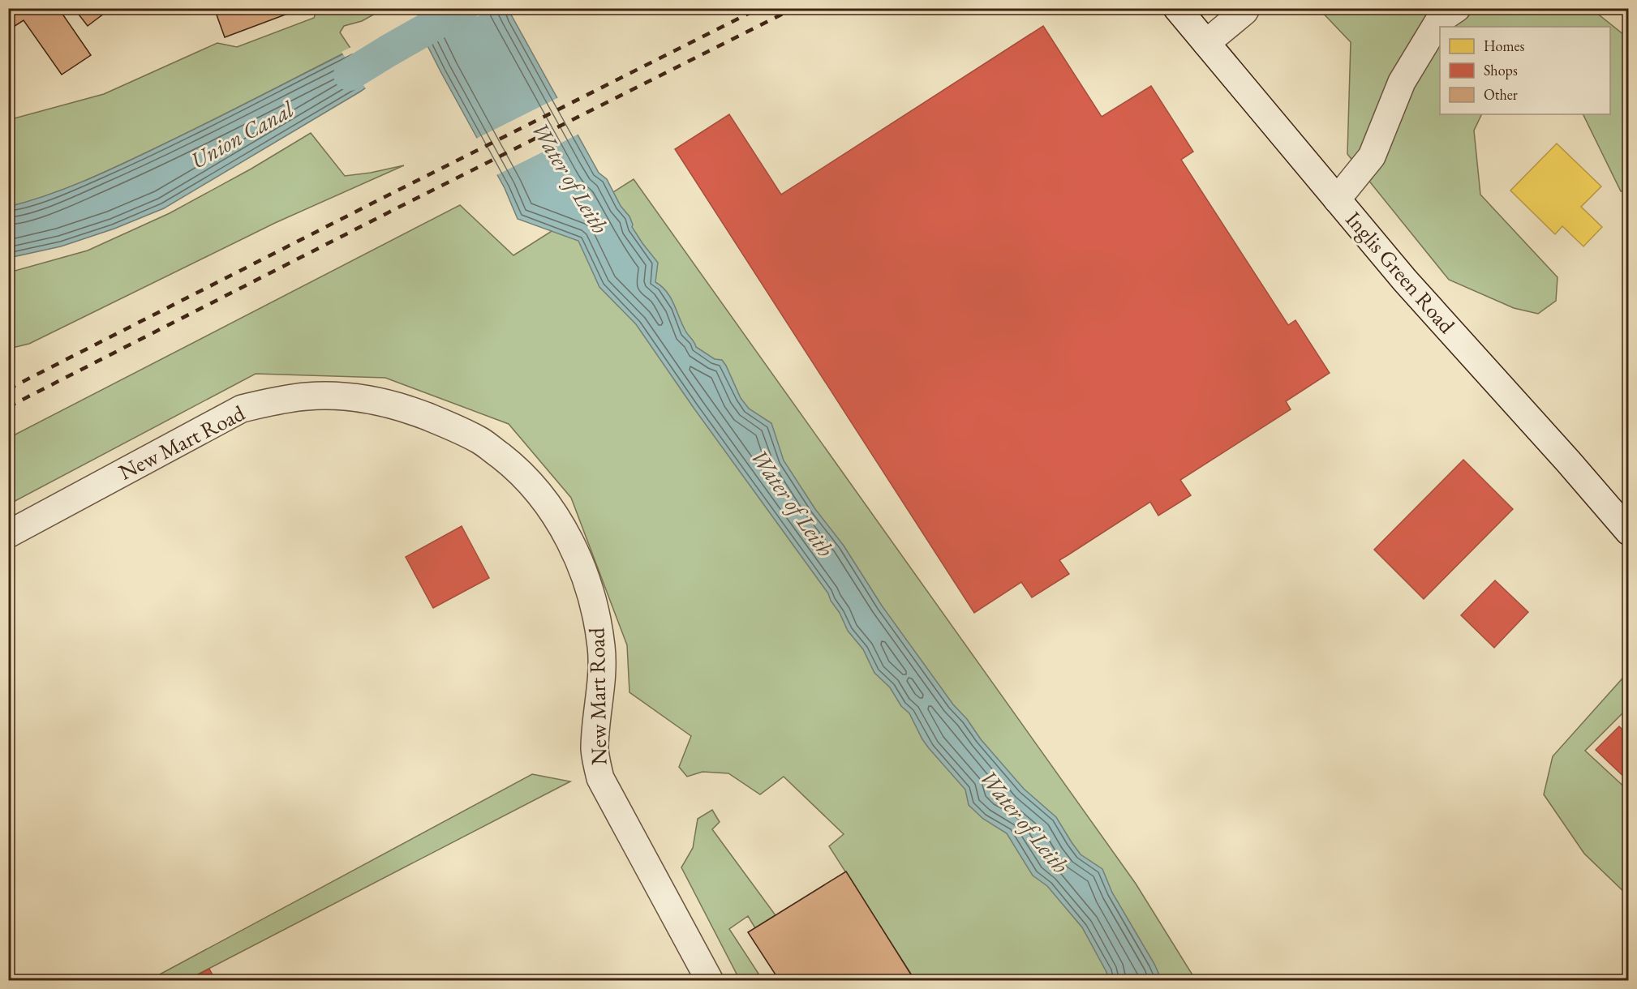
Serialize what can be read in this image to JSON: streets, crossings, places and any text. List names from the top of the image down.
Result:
{
  "streets": {
    "street": ["Inglis Green Road", "New Mart Road"]
  },
  "water": ["Union Canal", "Water of Leith"],
  "legend": ["Homes", "Shops", "Other"]
}
